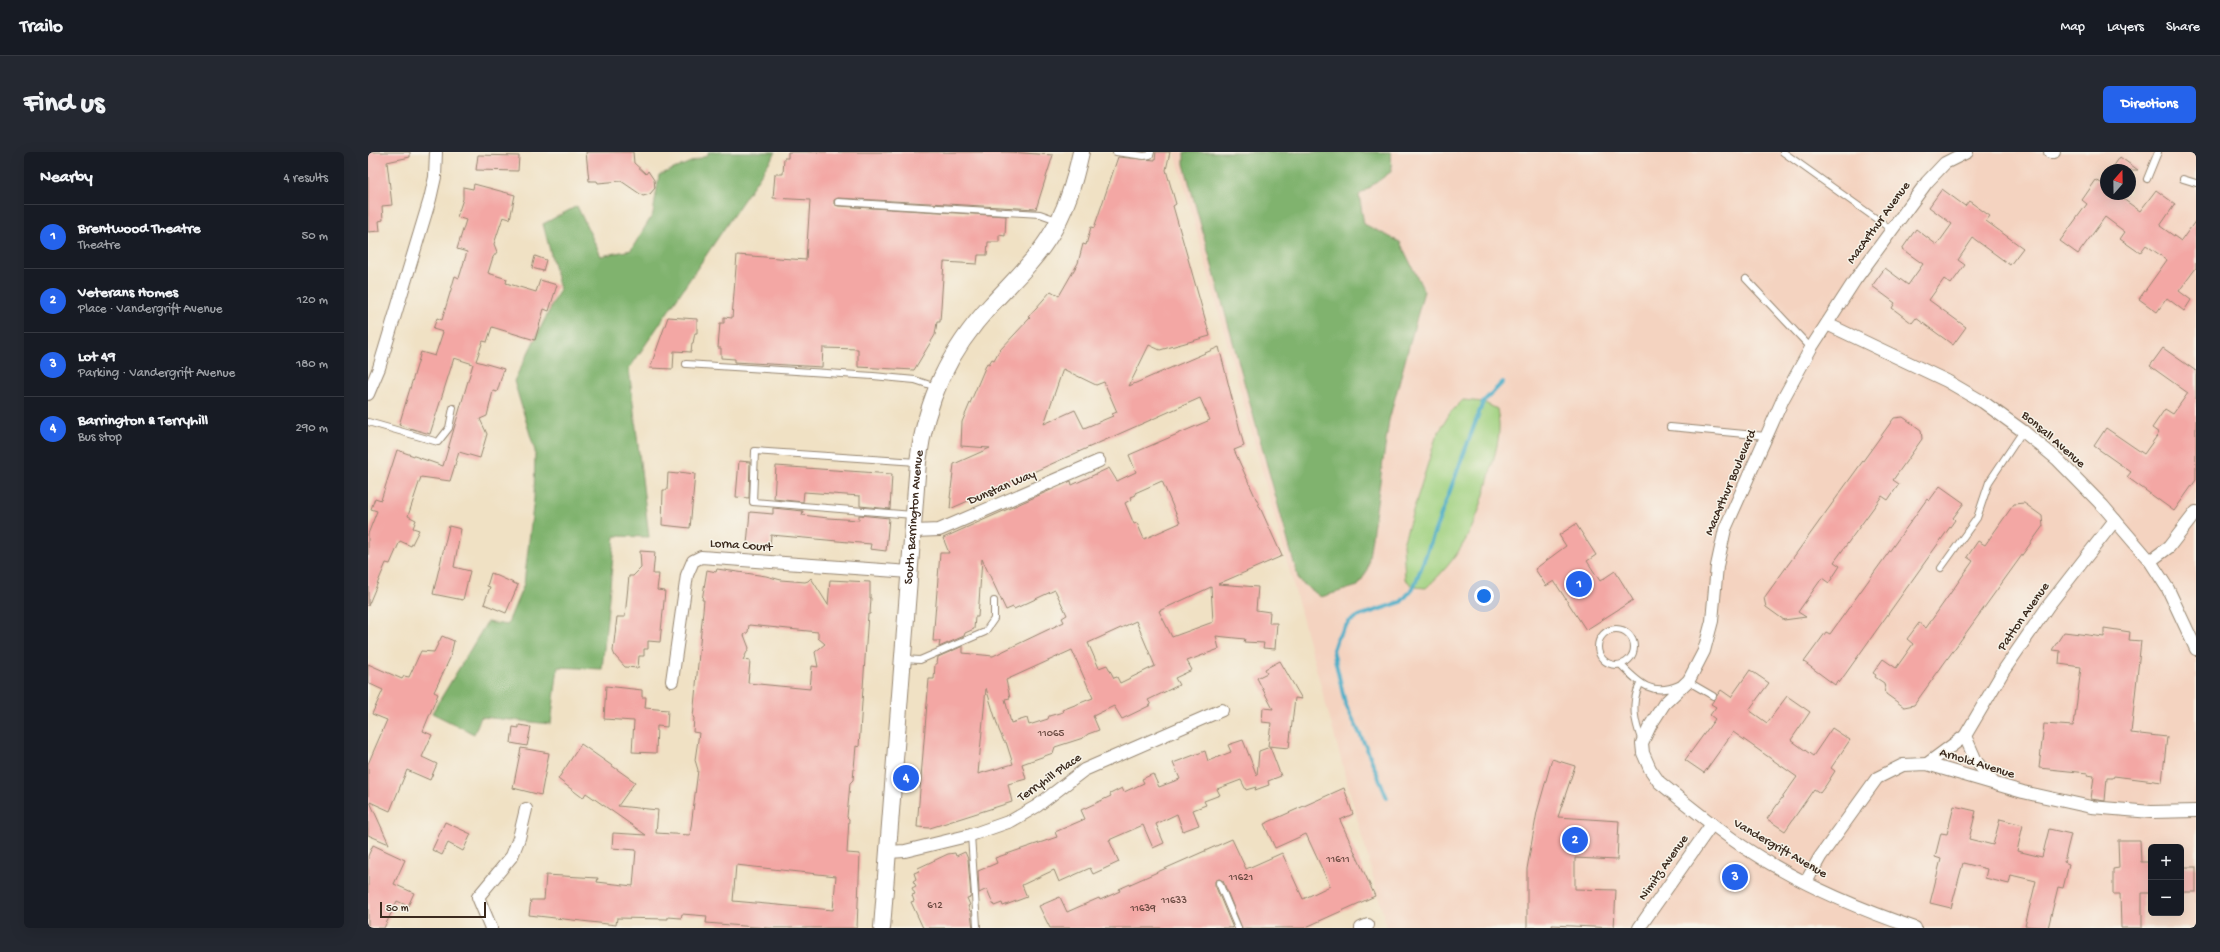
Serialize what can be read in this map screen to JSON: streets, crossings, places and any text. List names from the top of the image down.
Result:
{
  "streets": {
    "street": [
      "MacArthur Avenue",
      "Bonsall Avenue",
      "MacArthur Boulevard",
      "Dunstan Way",
      "South Barrington Avenue",
      "Lorna Court",
      "Patton Avenue",
      "Arnold Avenue",
      "Terryhill Place",
      "Vandergrift Avenue",
      "Nimitz Avenue"
    ]
  },
  "crossings": [
    ["MacArthur Avenue", "Bonsall Avenue"],
    ["MacArthur Avenue", "MacArthur Boulevard"],
    ["Bonsall Avenue", "MacArthur Boulevard"],
    ["Bonsall Avenue", "Patton Avenue"],
    ["MacArthur Boulevard", "Vandergrift Avenue"],
    ["Dunstan Way", "South Barrington Avenue"],
    ["South Barrington Avenue", "Lorna Court"],
    ["South Barrington Avenue", "Terryhill Place"],
    ["Patton Avenue", "Arnold Avenue"],
    ["Arnold Avenue", "Vandergrift Avenue"],
    ["Vandergrift Avenue", "Nimitz Avenue"]
  ],
  "house_numbers": [
    "11065",
    "11611",
    "11621",
    "11633",
    "612",
    "11639"
  ],
  "scale_bar": "50 m",
  "north": "top",
  "page": {
    "header": "Trailo",
    "nav": ["Map", "Layers", "Share"],
    "buttons": "Directions",
    "title": "Find us",
    "heading": ["Nearby", "4 results"],
    "list": [
      {
        "mark": "1",
        "name": "Brentwood Theatre",
        "note": "Theatre",
        "value": "50 m"
      },
      {
        "mark": "2",
        "name": "Veterans Homes",
        "note": "Place · Vandergrift Avenue",
        "value": "120 m"
      },
      {
        "mark": "3",
        "name": "Lot 49",
        "note": "Parking · Vandergrift Avenue",
        "value": "180 m"
      },
      {
        "mark": "4",
        "name": "Barrington & Terryhill",
        "note": "Bus stop",
        "value": "290 m"
      }
    ],
    "pins": [
      "1",
      "4",
      "2",
      "3"
    ],
    "map_buttons": ["+", "−"],
    "scale": "50 m"
  }
}
